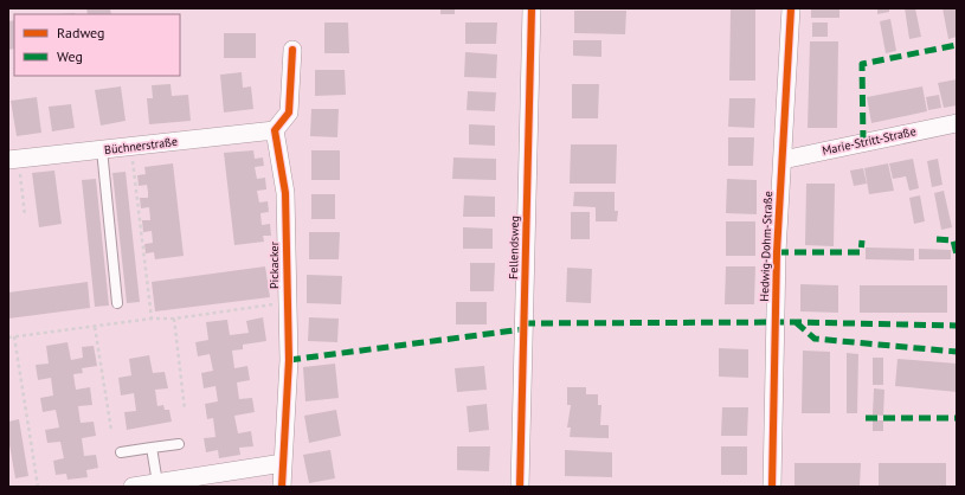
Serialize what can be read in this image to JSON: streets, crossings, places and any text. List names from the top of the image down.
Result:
{
  "streets": {
    "street": [
      "Marie-Stritt-Straße",
      "Büchnerstraße",
      "Hedwig-Dohm-Straße",
      "Fellendsweg",
      "Pickacker"
    ]
  },
  "crossings": [
    ["Marie-Stritt-Straße", "Hedwig-Dohm-Straße"],
    ["Büchnerstraße", "Pickacker"]
  ],
  "legend": ["Radweg", "Weg"]
}
